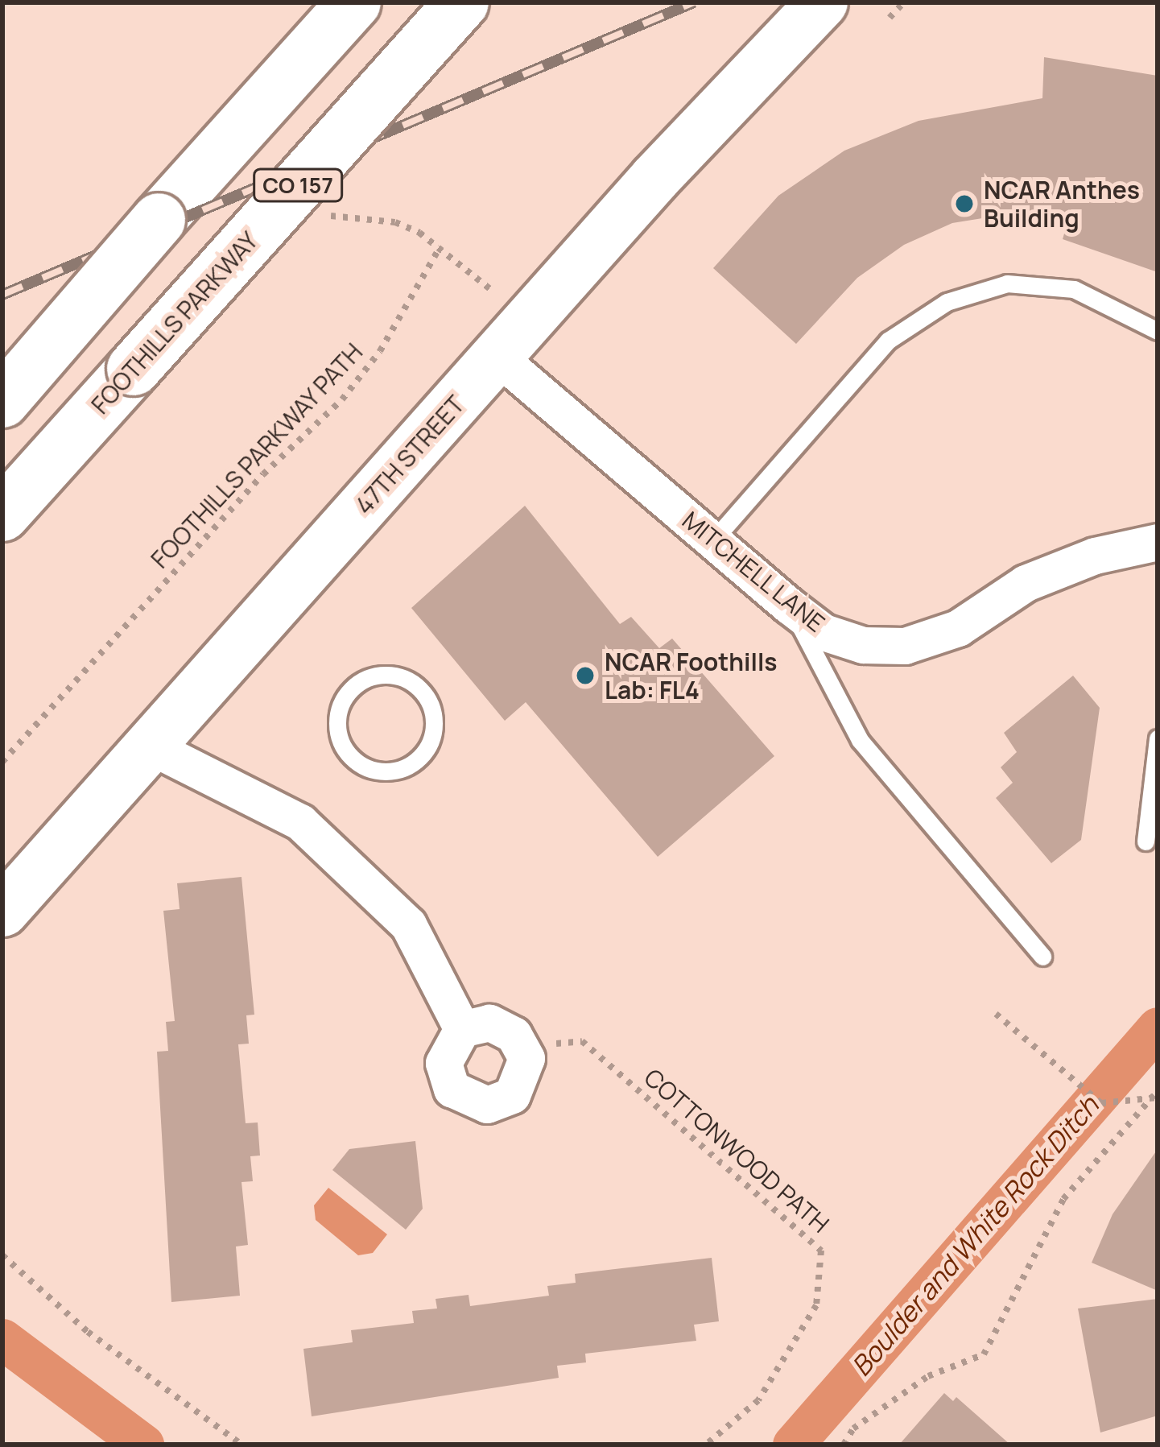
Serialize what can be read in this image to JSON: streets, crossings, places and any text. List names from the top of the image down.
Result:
{
  "streets": {
    "highway": ["CO 157", "FOOTHILLS PARKWAY"],
    "street": ["47TH STREET", "MITCHELL LANE"],
    "path": ["FOOTHILLS PARKWAY PATH", "COTTONWOOD PATH"]
  },
  "crossings": [
    ["47TH STREET", "MITCHELL LANE"]
  ],
  "water": ["Boulder and White Rock Ditch"],
  "places": ["NCAR Anthes Building", "NCAR Foothills Lab: FL4"]
}
